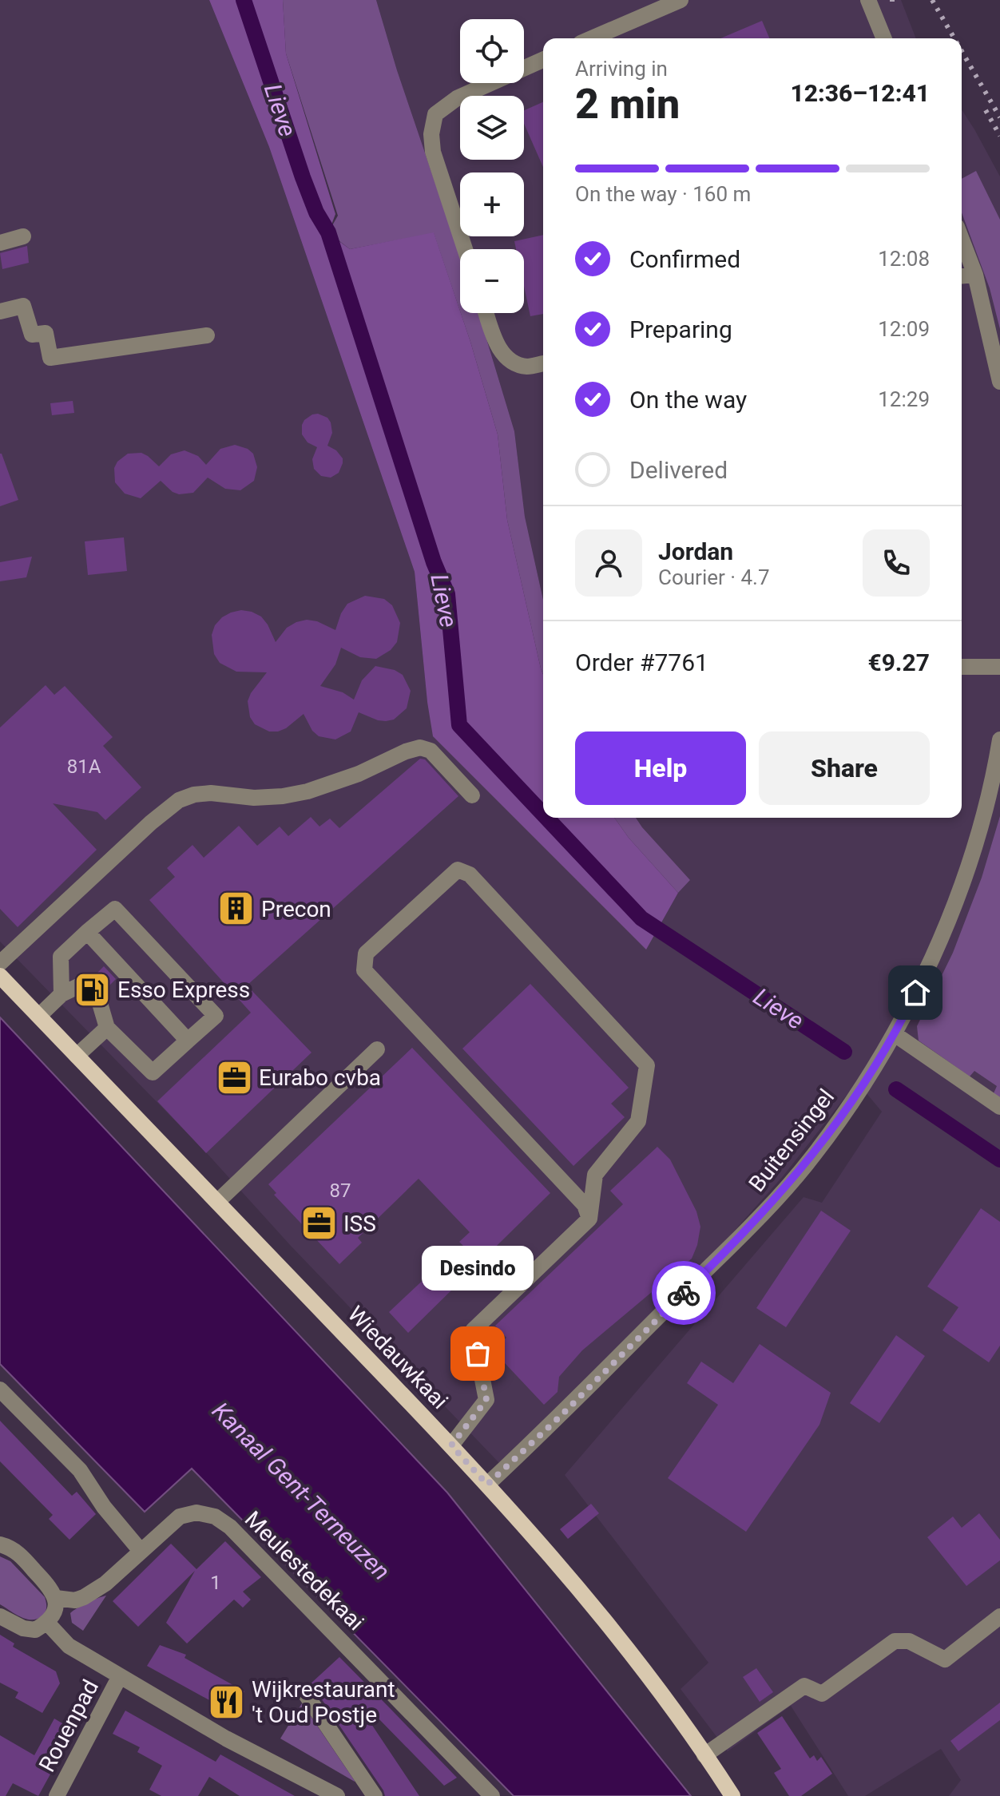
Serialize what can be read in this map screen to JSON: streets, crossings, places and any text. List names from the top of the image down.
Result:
{
  "streets": {
    "main road": ["Wiedauwkaai"],
    "street": ["Buitensingel", "Meulestedekaai", "Rouenpad"]
  },
  "crossings": [
    ["Buitensingel", "Wiedauwkaai"]
  ],
  "water": ["Lieve", "Kanaal Gent-Terneuzen"],
  "places": {
    "building": ["Precon"],
    "fuel station": ["Esso Express"],
    "office": ["Eurabo cvba", "ISS"],
    "other": ["Desindo"],
    "restaurant": ["Wijkrestaurant 't Oud Postje"]
  },
  "house_numbers": ["81A", "87", "1"],
  "page": {
    "map_buttons": ["+", "−"],
    "heading": ["2 min", "Arriving in", "12:36–12:41"],
    "panel": [
      "Jordan",
      "Courier · 4.7",
      "Order #7761",
      "€9.27"
    ],
    "bar": "On the way · 160 m",
    "list": [
      ["Confirmed", "12:08"],
      ["Preparing", "12:09"],
      ["On the way", "12:29"],
      "Delivered"
    ],
    "buttons": ["Help", "Share"],
    "bubble": "Desindo"
  }
}
